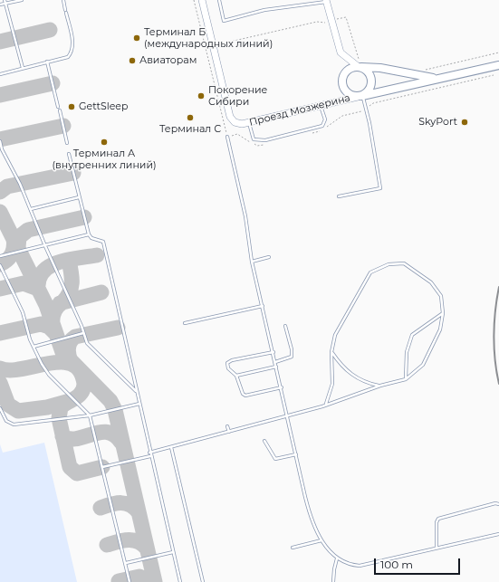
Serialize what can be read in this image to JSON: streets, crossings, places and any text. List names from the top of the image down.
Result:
{
  "streets": {
    "main road": ["Проезд Мозжерина"]
  },
  "places": [
    "Терминал Б (международных линий)",
    "Авиаторам",
    "Покорение Сибири",
    "GettSleep",
    "Терминал С",
    "SkyPort",
    "Терминал А (внутренних линий)"
  ],
  "scale_bar": "100 m"
}
